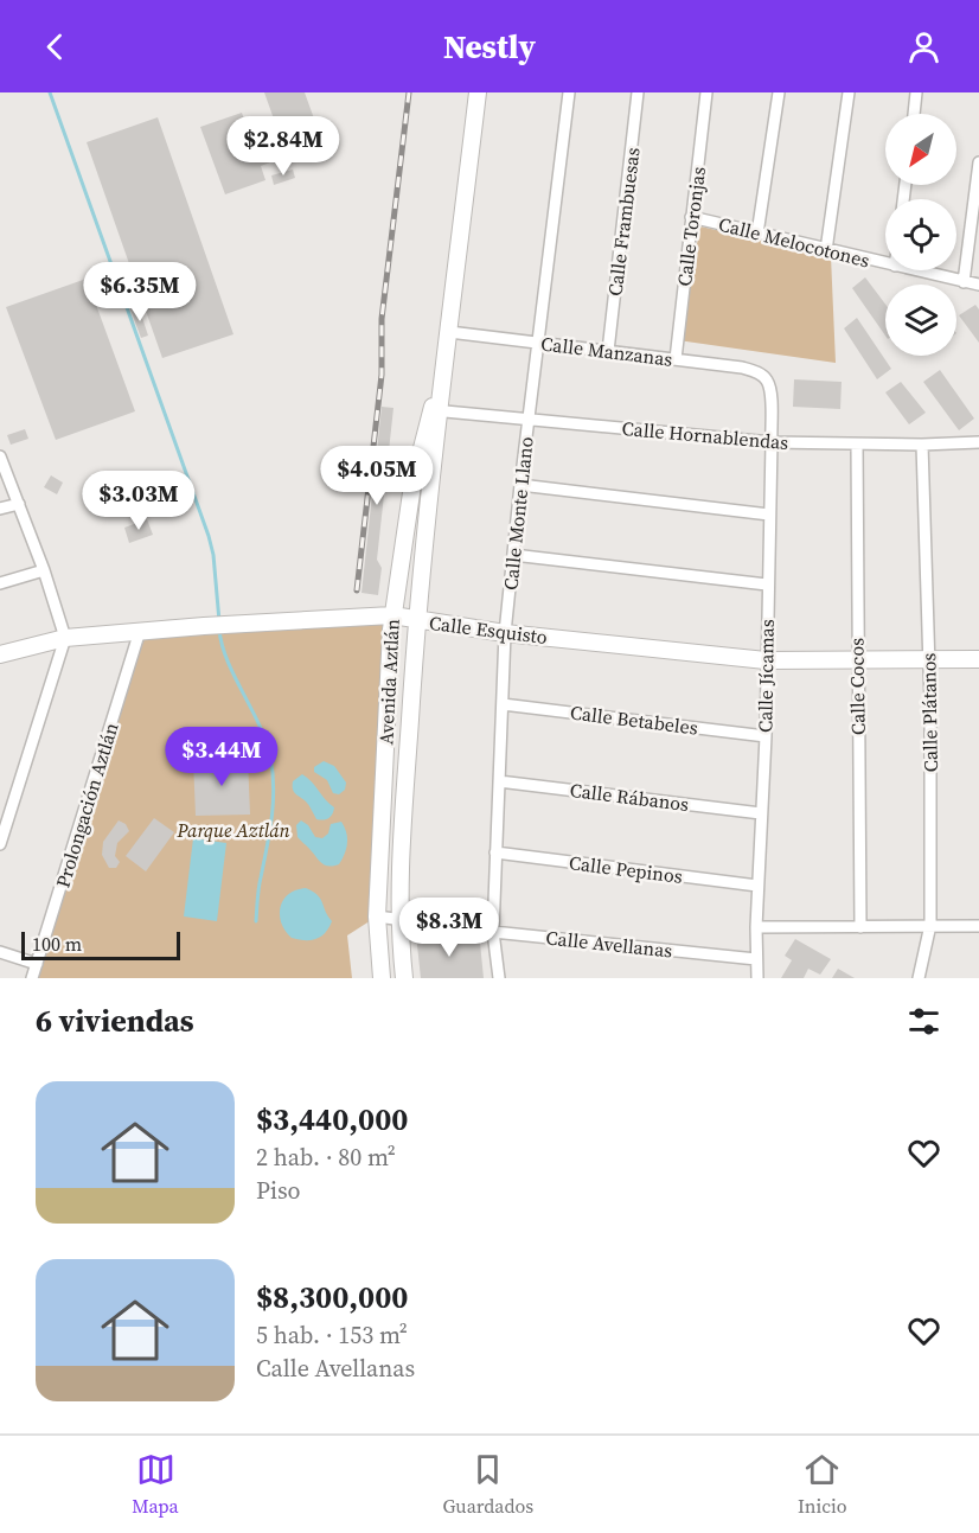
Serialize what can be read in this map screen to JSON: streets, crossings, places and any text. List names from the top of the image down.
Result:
{
  "streets": {
    "main road": ["Calle Esquisto", "Avenida Aztlán"],
    "street": [
      "Calle Frambuesas",
      "Calle Toronjas",
      "Calle Melocotones",
      "Calle Manzanas",
      "Calle Hornablendas",
      "Calle Monte Llano",
      "Calle Jícamas",
      "Calle Cocos",
      "Calle Plátanos",
      "Calle Betabeles",
      "Calle Rábanos",
      "Prolongación Aztlán",
      "Calle Pepinos",
      "Calle Avellanas"
    ]
  },
  "crossings": [
    ["Calle Frambuesas", "Calle Manzanas"],
    ["Calle Toronjas", "Calle Melocotones"],
    ["Calle Toronjas", "Calle Manzanas"],
    ["Calle Manzanas", "Calle Monte Llano"],
    ["Calle Manzanas", "Calle Jícamas"],
    ["Calle Manzanas", "Avenida Aztlán"],
    ["Calle Hornablendas", "Calle Monte Llano"],
    ["Calle Hornablendas", "Calle Jícamas"],
    ["Calle Hornablendas", "Avenida Aztlán"],
    ["Calle Hornablendas", "Calle Cocos"],
    ["Calle Hornablendas", "Calle Plátanos"],
    ["Calle Monte Llano", "Calle Esquisto"],
    ["Calle Monte Llano", "Calle Betabeles"],
    ["Calle Monte Llano", "Calle Rábanos"],
    ["Calle Monte Llano", "Calle Pepinos"],
    ["Calle Monte Llano", "Calle Avellanas"],
    ["Calle Esquisto", "Calle Jícamas"],
    ["Calle Esquisto", "Avenida Aztlán"],
    ["Calle Esquisto", "Calle Cocos"],
    ["Calle Esquisto", "Calle Plátanos"],
    ["Calle Esquisto", "Prolongación Aztlán"],
    ["Calle Jícamas", "Calle Betabeles"],
    ["Calle Jícamas", "Calle Rábanos"],
    ["Calle Jícamas", "Calle Pepinos"],
    ["Calle Jícamas", "Calle Avellanas"],
    ["Avenida Aztlán", "Calle Avellanas"]
  ],
  "parks": ["Parque Aztlán"],
  "scale_bar": "100 m",
  "north": "bottom left",
  "page": {
    "header": "Nestly",
    "price": [
      "$2.84M",
      "$6.35M",
      "$4.05M",
      "$3.03M",
      "$3.44M",
      "$8.3M"
    ],
    "scale": "100 m",
    "heading": "6 viviendas",
    "list": [
      {
        "name": "$3,440,000",
        "note": "2 hab. · 80 m² · Piso"
      },
      {
        "name": "$8,300,000",
        "note": "5 hab. · 153 m² · Calle Avellanas"
      }
    ],
    "tabs": ["Mapa", "Guardados", "Inicio"]
  }
}
